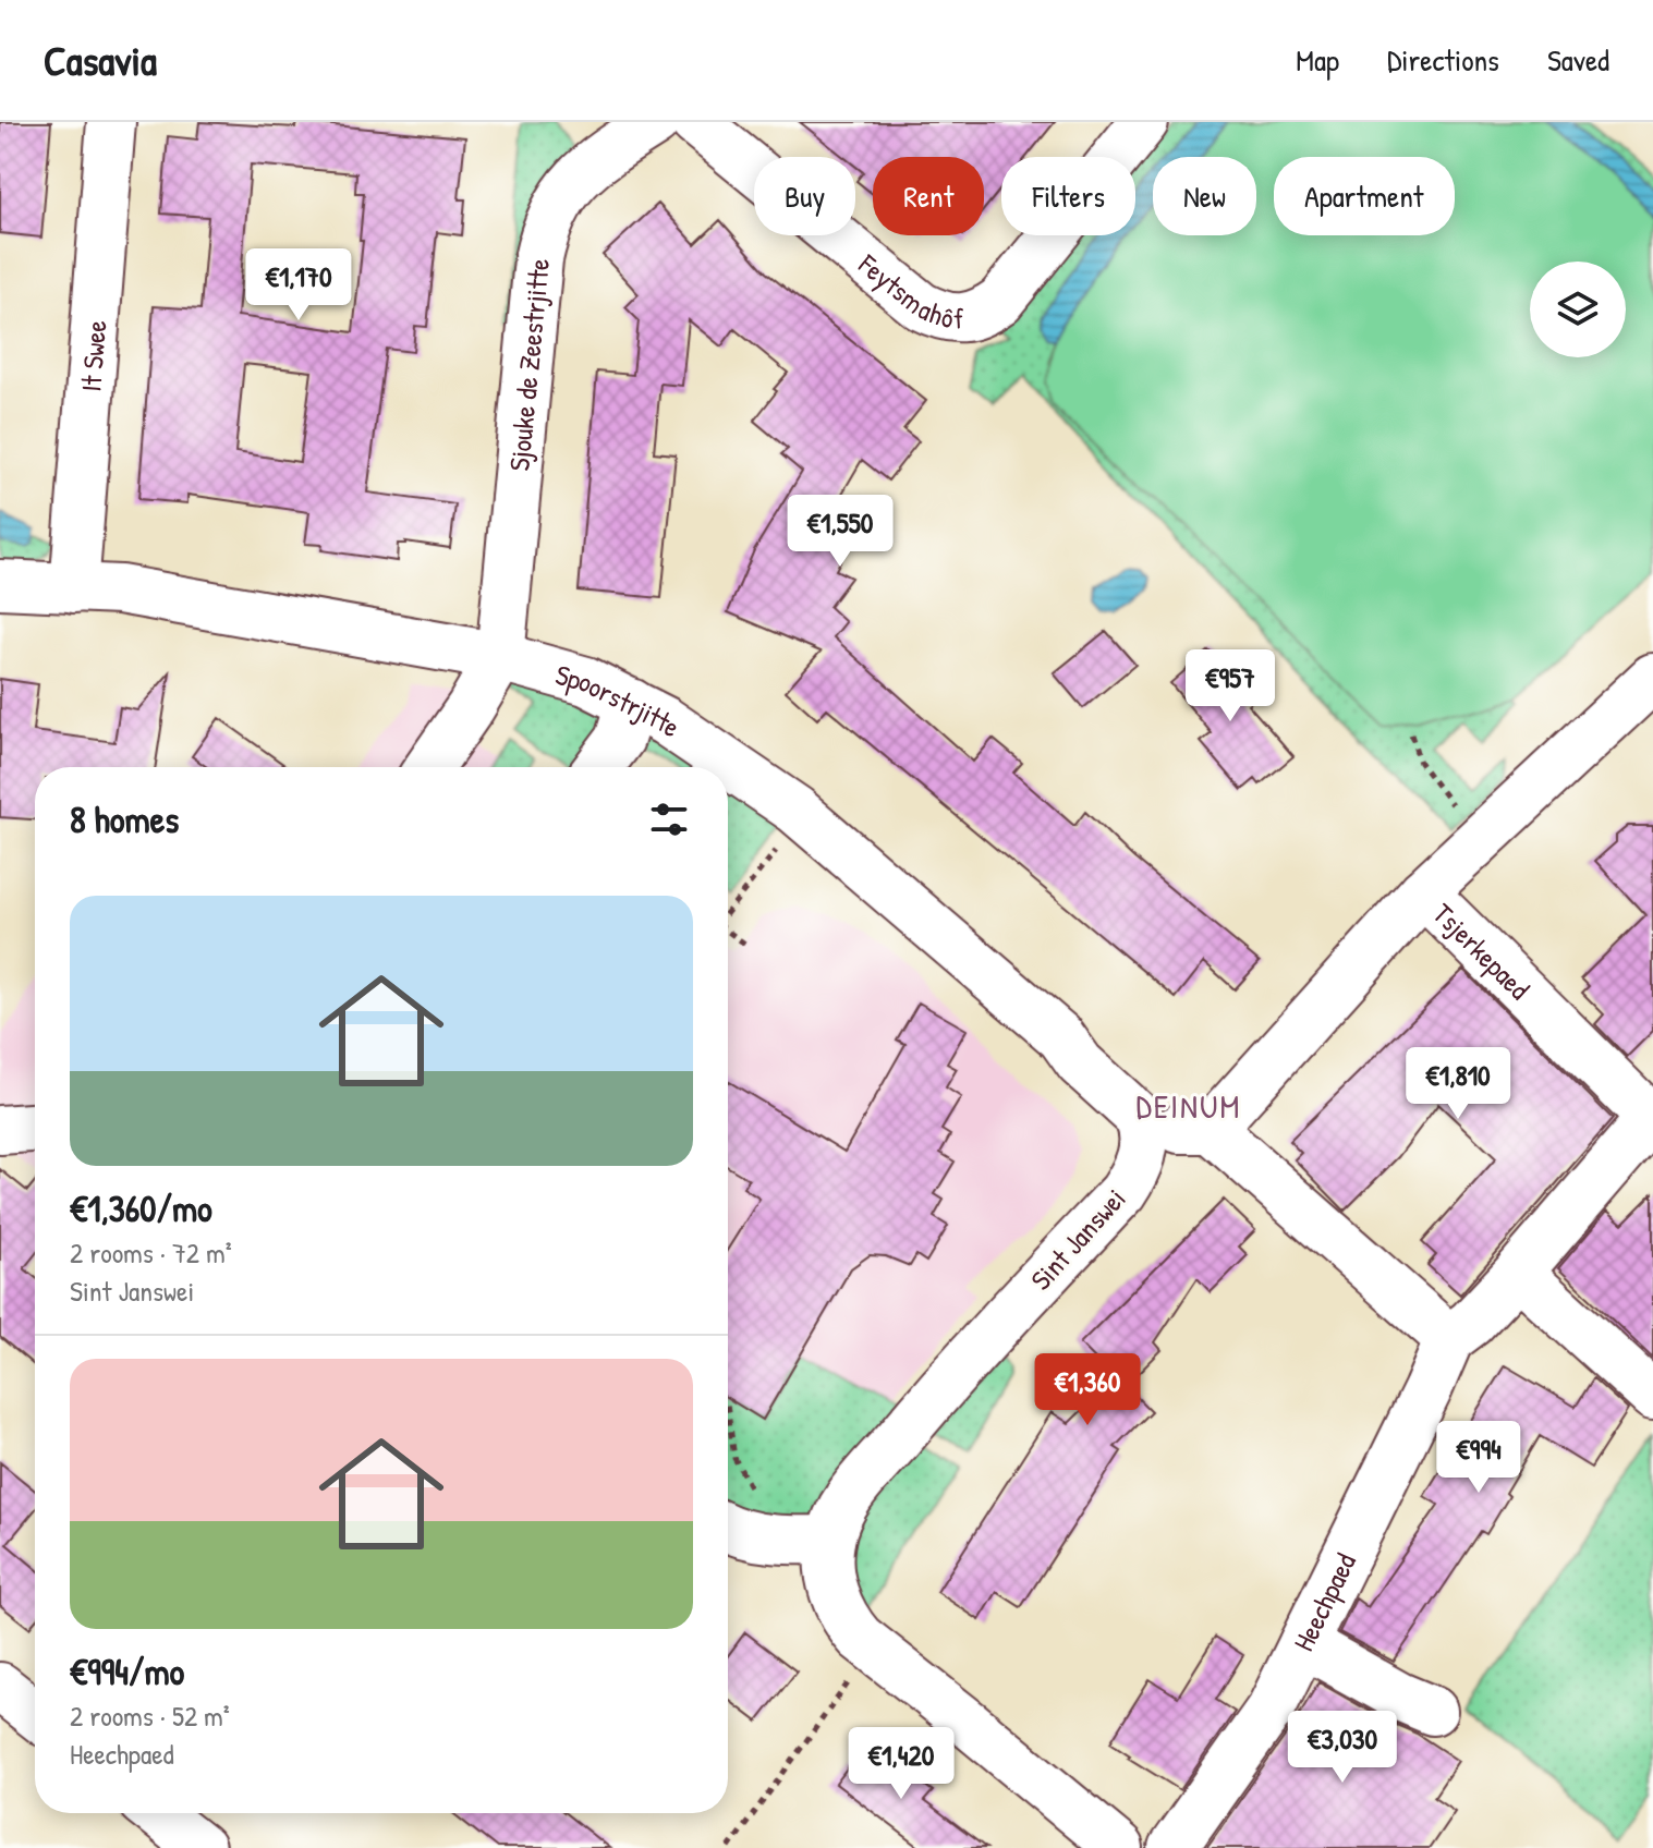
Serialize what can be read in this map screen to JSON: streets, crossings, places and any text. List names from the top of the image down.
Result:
{
  "streets": {
    "street": [
      "Feytsmahôf",
      "It Swee",
      "Sjouke de Zeestrjitte",
      "Spoorstrjitte",
      "Tsjerkepaed",
      "Sint Janswei",
      "Heechpaed"
    ]
  },
  "crossings": [
    ["It Swee", "Spoorstrjitte"],
    ["Sjouke de Zeestrjitte", "Spoorstrjitte"],
    ["Spoorstrjitte", "Sint Janswei"],
    ["Tsjerkepaed", "Heechpaed"]
  ],
  "districts": ["DEINUM"],
  "page": {
    "header": "Casavia",
    "nav": ["Map", "Directions", "Saved"],
    "chip": [
      "Buy",
      "Rent",
      "Filters",
      "New",
      "Apartment"
    ],
    "price": [
      "€1,170",
      "€1,550",
      "€957",
      "€1,810",
      "€1,360",
      "€994",
      "€3,030",
      "€1,420"
    ],
    "heading": "8 homes",
    "list": [
      {
        "name": "€1,360/mo",
        "note": "2 rooms · 72 m² · Sint Janswei"
      },
      {
        "name": "€994/mo",
        "note": "2 rooms · 52 m² · Heechpaed"
      }
    ]
  }
}
